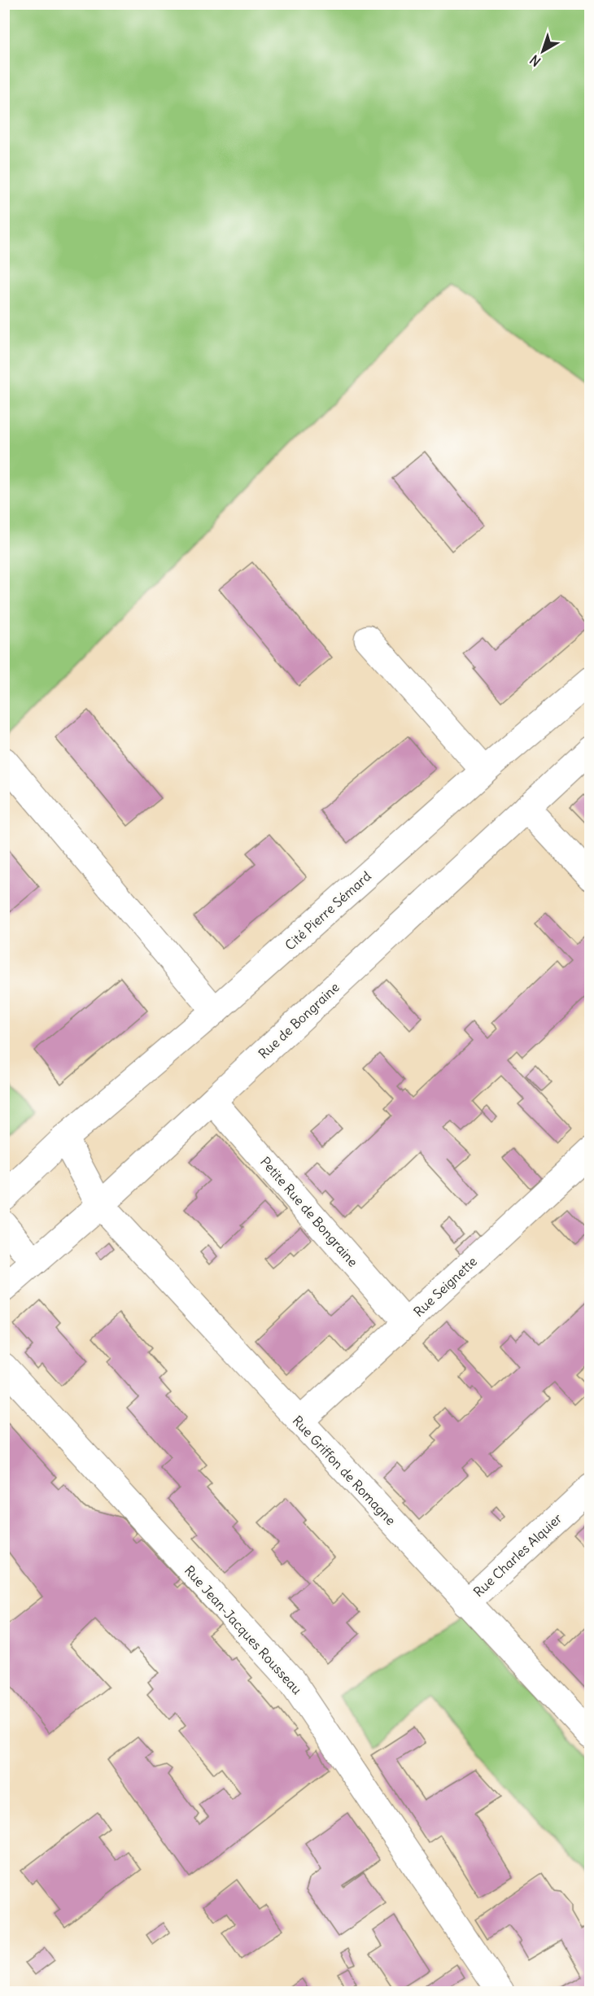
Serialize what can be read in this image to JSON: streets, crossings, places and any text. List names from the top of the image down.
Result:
{
  "streets": {
    "street": [
      "Cité Pierre Sémard",
      "Rue de Bongraine",
      "Petite Rue de Bongraine",
      "Rue Seignette",
      "Rue Griffon de Romagne",
      "Rue Charles Alquier",
      "Rue Jean-Jacques Rousseau"
    ]
  },
  "crossings": [
    ["Cité Pierre Sémard", "Rue Griffon de Romagne"],
    ["Rue de Bongraine", "Petite Rue de Bongraine"],
    ["Rue de Bongraine", "Rue Griffon de Romagne"],
    ["Petite Rue de Bongraine", "Rue Seignette"],
    ["Rue Seignette", "Rue Griffon de Romagne"],
    ["Rue Griffon de Romagne", "Rue Charles Alquier"]
  ],
  "north": "bottom left"
}
